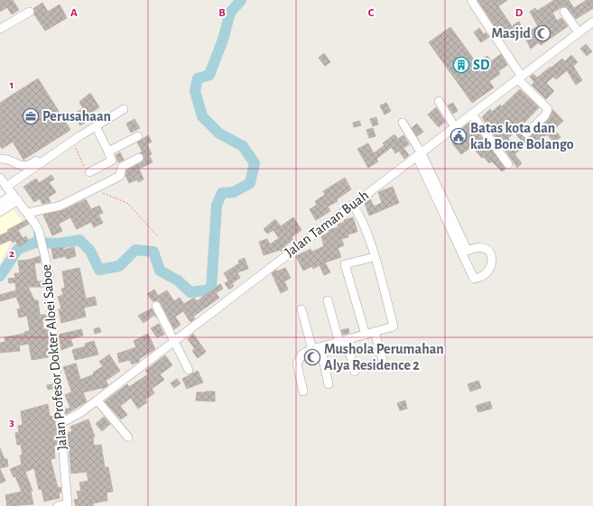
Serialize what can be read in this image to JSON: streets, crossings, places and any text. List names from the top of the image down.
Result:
{
  "streets": {
    "street": ["Jalan Taman Buah", "Jalan Profesor Dokter Aloei Saboe"]
  },
  "crossings": [
    ["Jalan Taman Buah", "Jalan Profesor Dokter Aloei Saboe"]
  ],
  "places": {
    "mosque": ["Masjid", "Mushola Perumahan Alya Residence 2"],
    "building": ["SD"],
    "office": ["Perusahaan"],
    "public building": ["Batas kota dan kab Bone Bolango"]
  },
  "grid": {
    "columns": [
      "A",
      "B",
      "C",
      "D"
    ],
    "rows": ["1", "2", "3"]
  }
}
